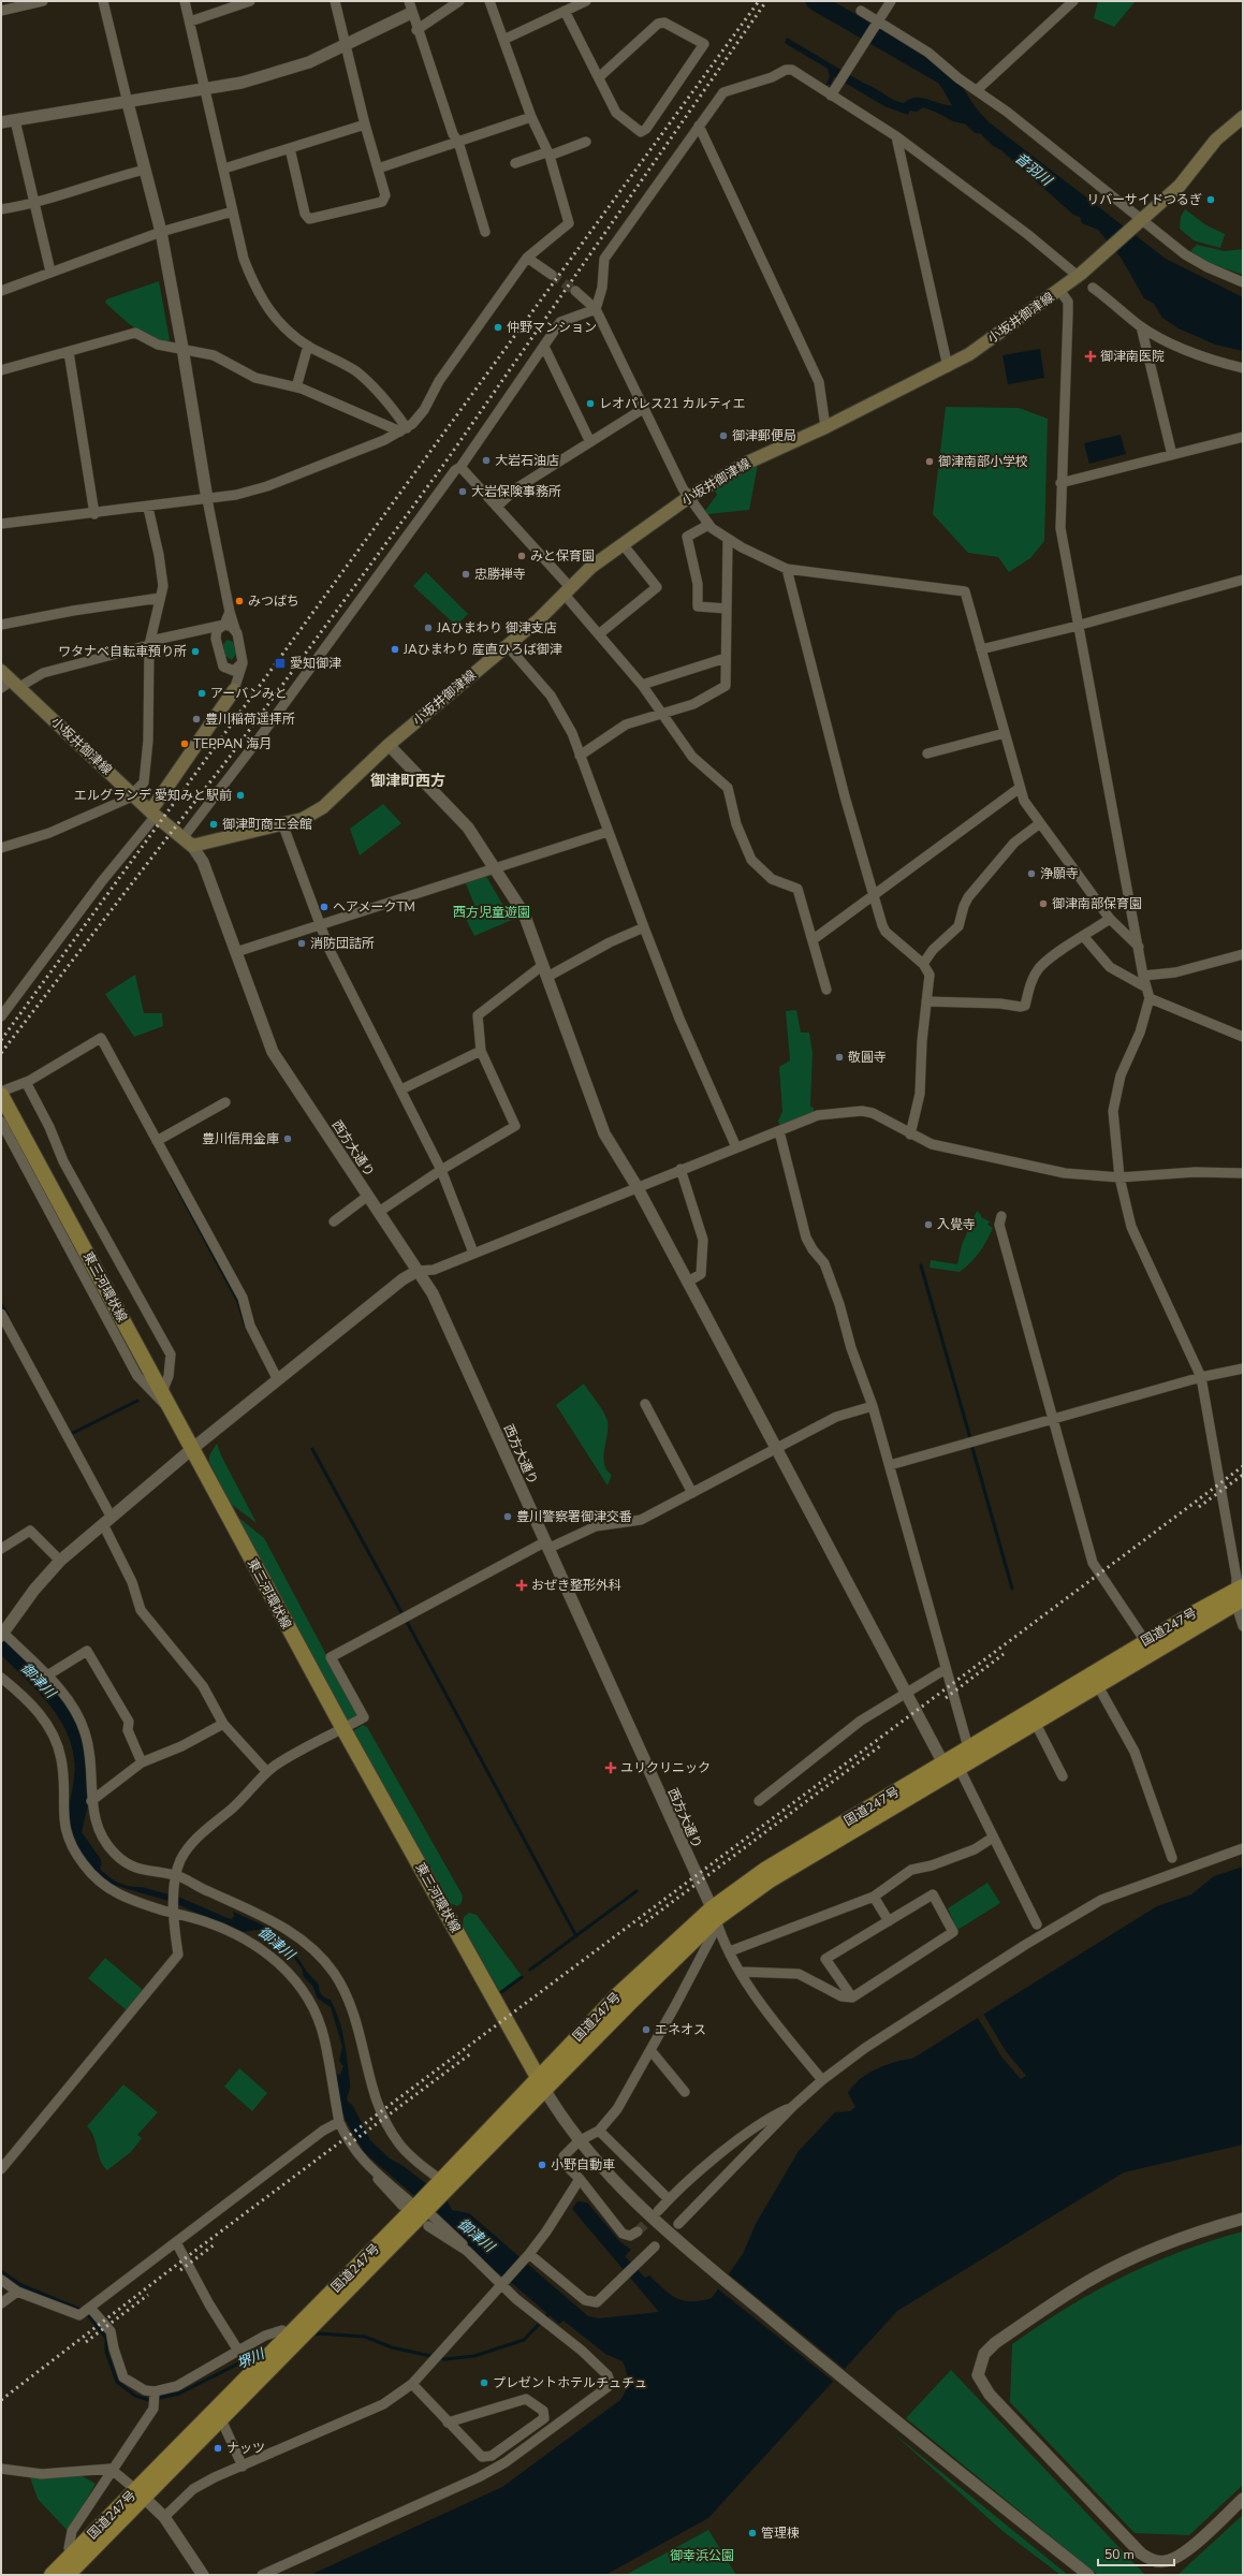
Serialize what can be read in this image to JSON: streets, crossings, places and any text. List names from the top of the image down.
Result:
{
  "streets": {
    "highway": ["国道247号"],
    "main road": ["小坂井御津線", "東三河環状線"],
    "street": ["西方大通り"]
  },
  "crossings": [
    ["小坂井御津線", "西方大通り"],
    ["西方大通り", "国道247号"],
    ["東三河環状線", "国道247号"]
  ],
  "districts": ["御津町西方"],
  "water": ["音羽川", "御津川", "堺川"],
  "parks": ["西方児童遊園", "御幸浜公園"],
  "places": {
    "other": [
      "リバーサイドつるぎ",
      "仲野マンション",
      "レオパレス21 カルティエ",
      "御津郵便局",
      "大岩石油店",
      "御津南部小学校",
      "大岩保険事務所",
      "みと保育園",
      "忠勝禅寺",
      "みつばち",
      "JAひまわり 御津支店",
      "JAひまわり 産直ひろば御津",
      "ワタナベ自転車預り所",
      "アーバンみと",
      "豊川稲荷遥拝所",
      "TEPPAN 海月",
      "エルグランデ 愛知みと駅前",
      "御津町商工会館",
      "浄願寺",
      "御津南部保育園",
      "ヘアメークTM",
      "消防団詰所",
      "敬圓寺",
      "豊川信用金庫",
      "入覺寺",
      "豊川警察署御津交番",
      "エネオス",
      "小野自動車",
      "プレゼントホテルチュチュ",
      "ナッツ",
      "管理棟"
    ],
    "health": ["御津南医院", "おぜき整形外科", "ユリクリニック"],
    "transit": ["愛知御津"]
  },
  "scale_bar": "50 m"
}
